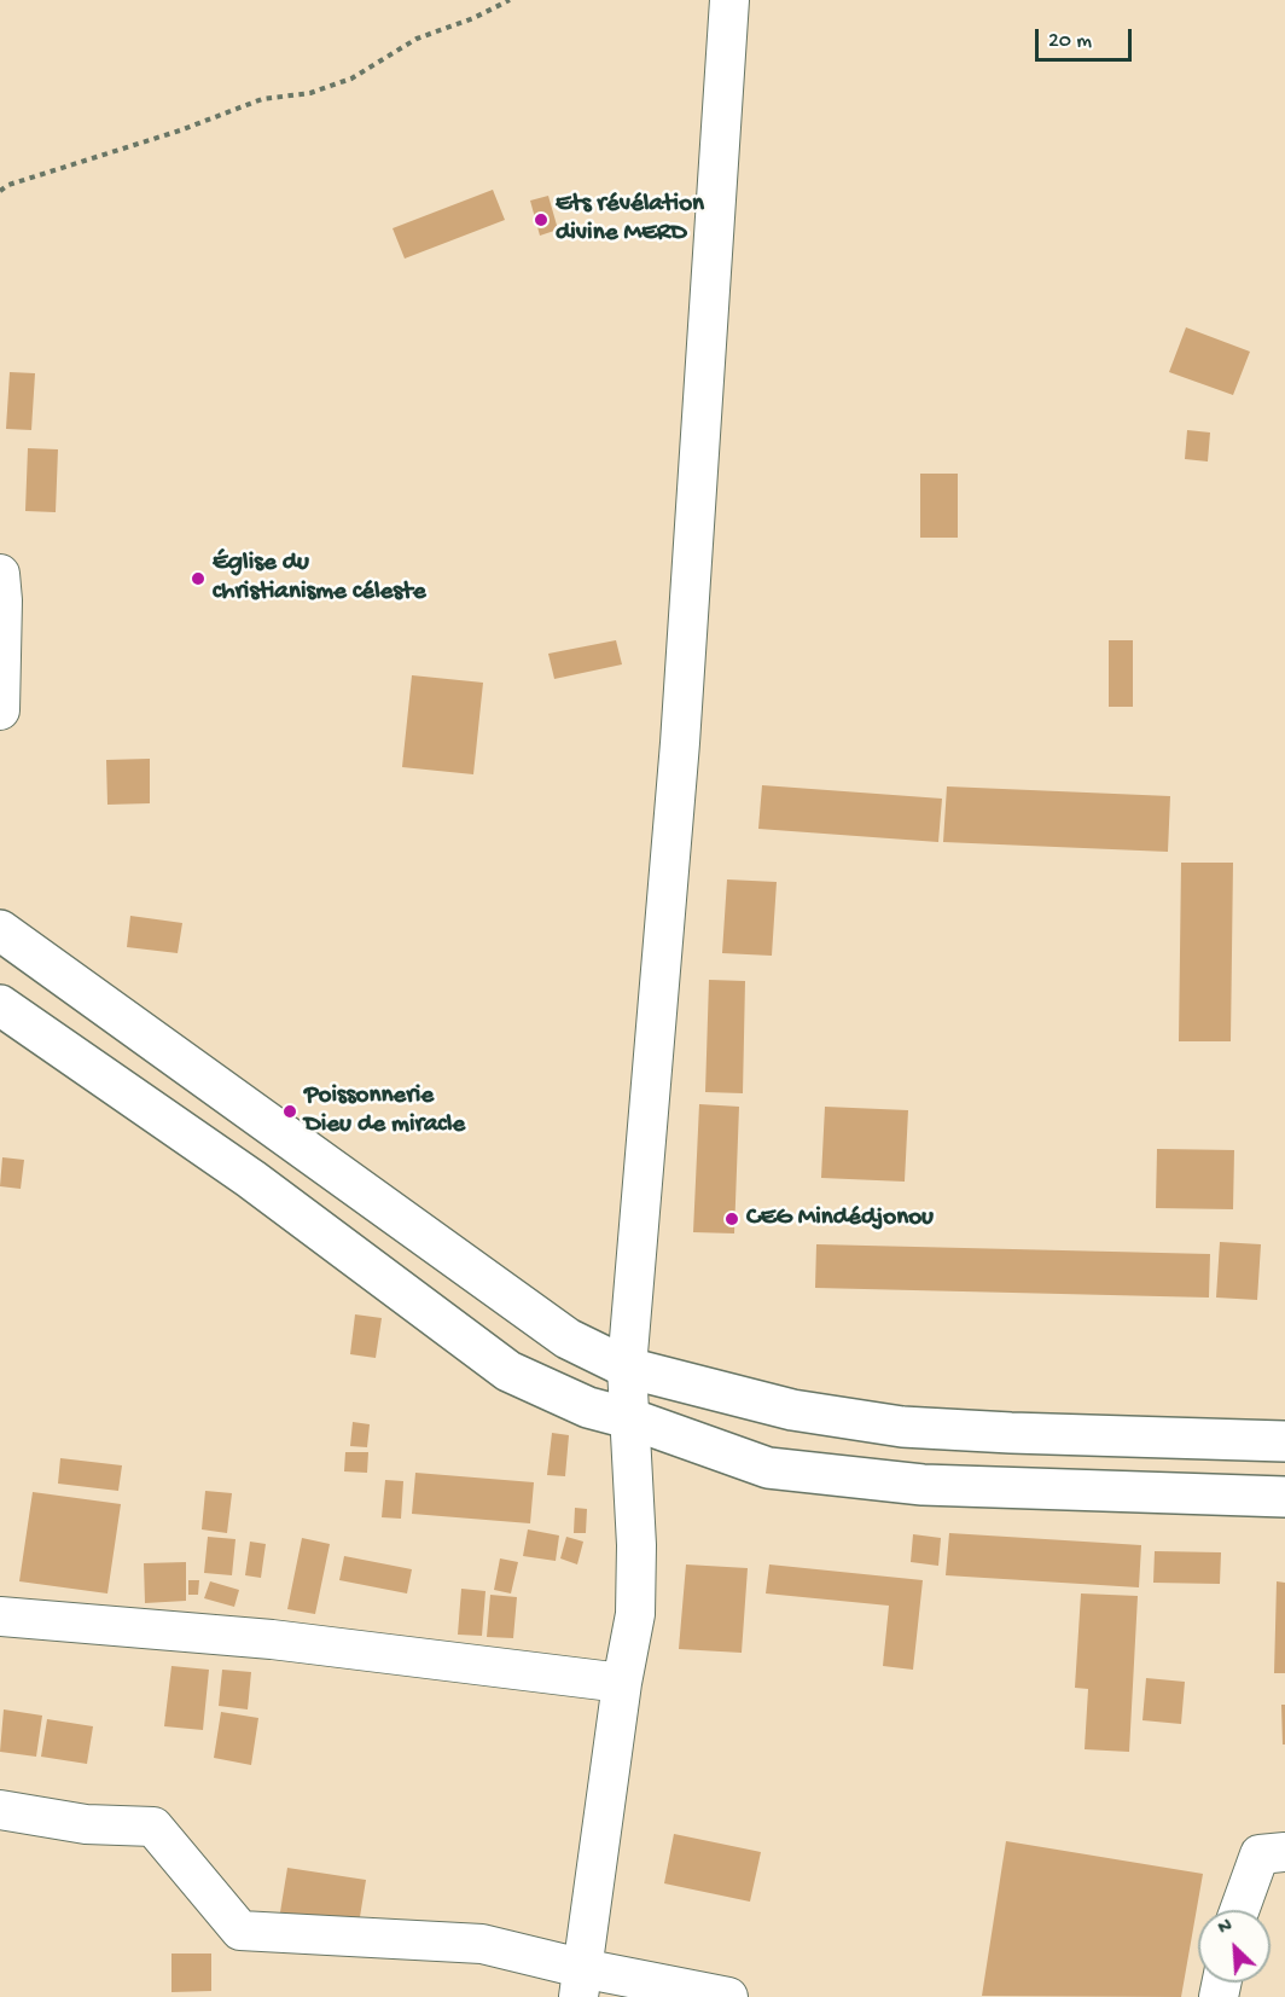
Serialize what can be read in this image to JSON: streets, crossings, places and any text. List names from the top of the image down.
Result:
{
  "places": [
    "Ets révélation divine MERD",
    "Église du christianisme céleste",
    "Poissonnerie Dieu de miracle",
    "CEG Mindédjonou"
  ],
  "scale_bar": "20 m",
  "north": "top left"
}
